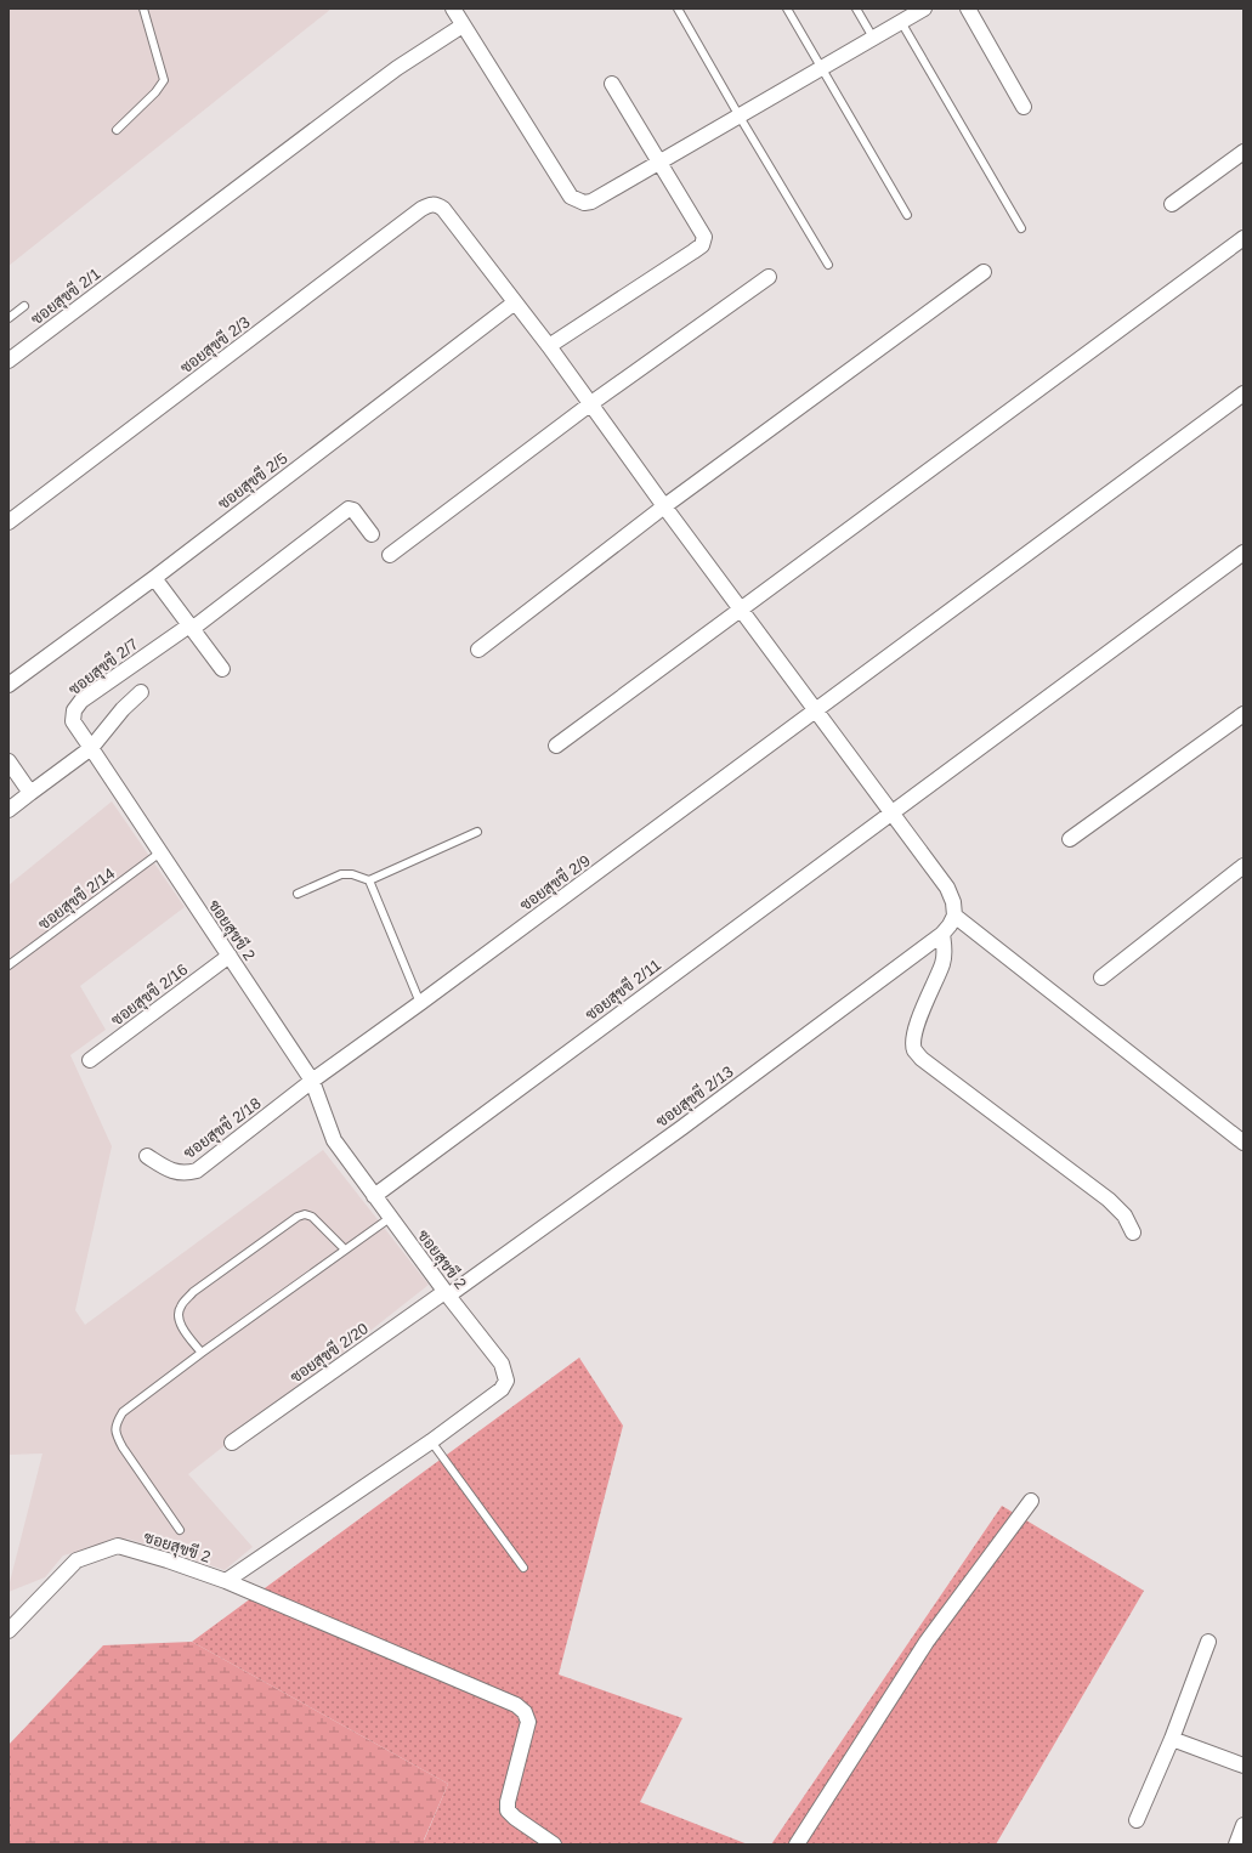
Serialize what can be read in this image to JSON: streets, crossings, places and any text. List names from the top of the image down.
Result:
{
  "streets": {
    "street": [
      "ซอยสุขขี 2/1",
      "ซอยสุขขี 2/3",
      "ซอยสุขขี 2/5",
      "ซอยสุขขี 2/7",
      "ซอยสุขขี 2/9",
      "ซอยสุขขี 2",
      "ซอยสุขขี 2/11",
      "ซอยสุขขี 2/16",
      "ซอยสุขขี 2/13",
      "ซอยสุขขี 2/18",
      "ซอยสุขขี 2/20"
    ],
    "lane": ["ซอยสุขขี 2/14"]
  },
  "crossings": [
    ["ซอยสุขขี 2/3", "ซอยสุขขี 2/5"],
    ["ซอยสุขขี 2/7", "ซอยสุขขี 2"],
    ["ซอยสุขขี 2/9", "ซอยสุขขี 2"],
    ["ซอยสุขขี 2/9", "ซอยสุขขี 2/18"],
    ["ซอยสุขขี 2/14", "ซอยสุขขี 2"],
    ["ซอยสุขขี 2", "ซอยสุขขี 2/11"],
    ["ซอยสุขขี 2", "ซอยสุขขี 2/16"],
    ["ซอยสุขขี 2", "ซอยสุขขี 2/13"],
    ["ซอยสุขขี 2", "ซอยสุขขี 2/18"],
    ["ซอยสุขขี 2", "ซอยสุขขี 2/20"],
    ["ซอยสุขขี 2/13", "ซอยสุขขี 2/20"]
  ]
}
